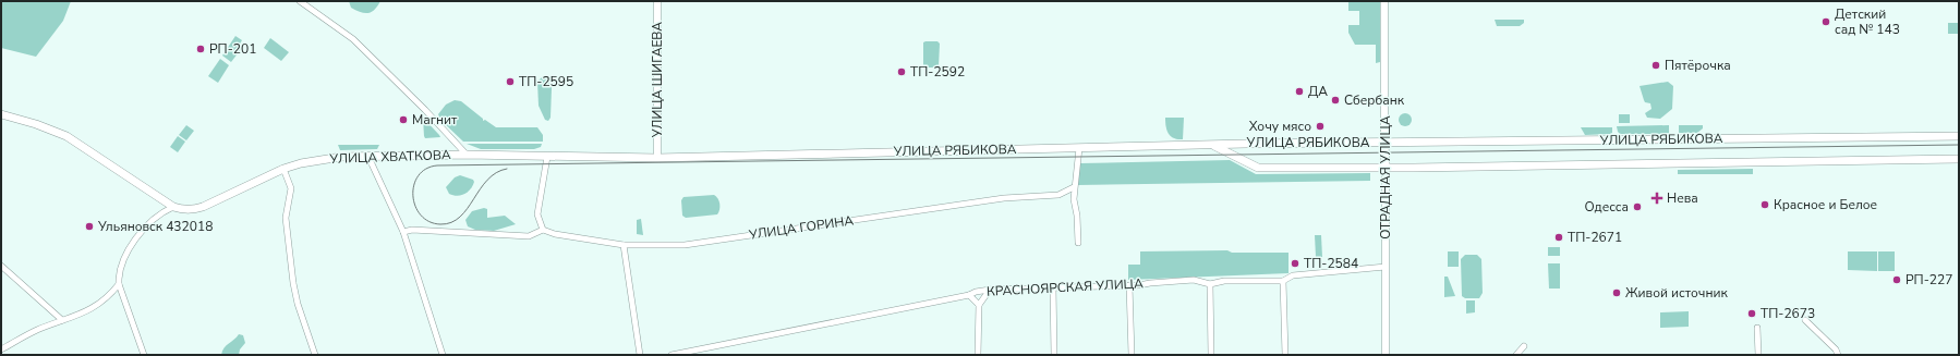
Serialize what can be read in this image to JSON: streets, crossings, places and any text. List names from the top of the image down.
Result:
{
  "streets": {
    "main road": ["УЛИЦА РЯБИКОВА", "УЛИЦА ХВАТКОВА", "ОТРАДНАЯ УЛИЦА"],
    "street": ["УЛИЦА ШИГАЕВА", "УЛИЦА ГОРИНА", "КРАСНОЯРСКАЯ УЛИЦА"]
  },
  "crossings": [
    ["УЛИЦА ШИГАЕВА", "УЛИЦА РЯБИКОВА"],
    ["УЛИЦА ШИГАЕВА", "УЛИЦА ХВАТКОВА"],
    ["УЛИЦА РЯБИКОВА", "УЛИЦА ХВАТКОВА"],
    ["УЛИЦА РЯБИКОВА", "ОТРАДНАЯ УЛИЦА"],
    ["ОТРАДНАЯ УЛИЦА", "КРАСНОЯРСКАЯ УЛИЦА"]
  ],
  "places": {
    "other": [
      "Детский сад № 143",
      "РП-201",
      "Пятёрочка",
      "ТП-2592",
      "ТП-2595",
      "ДА",
      "Сбербанк",
      "Магнит",
      "Хочу мясо",
      "Красное и Белое",
      "Одесса",
      "Ульяновск 432018",
      "ТП-2671",
      "ТП-2584",
      "РП-227",
      "Живой источник",
      "ТП-2673"
    ],
    "health": ["Нева"]
  }
}
